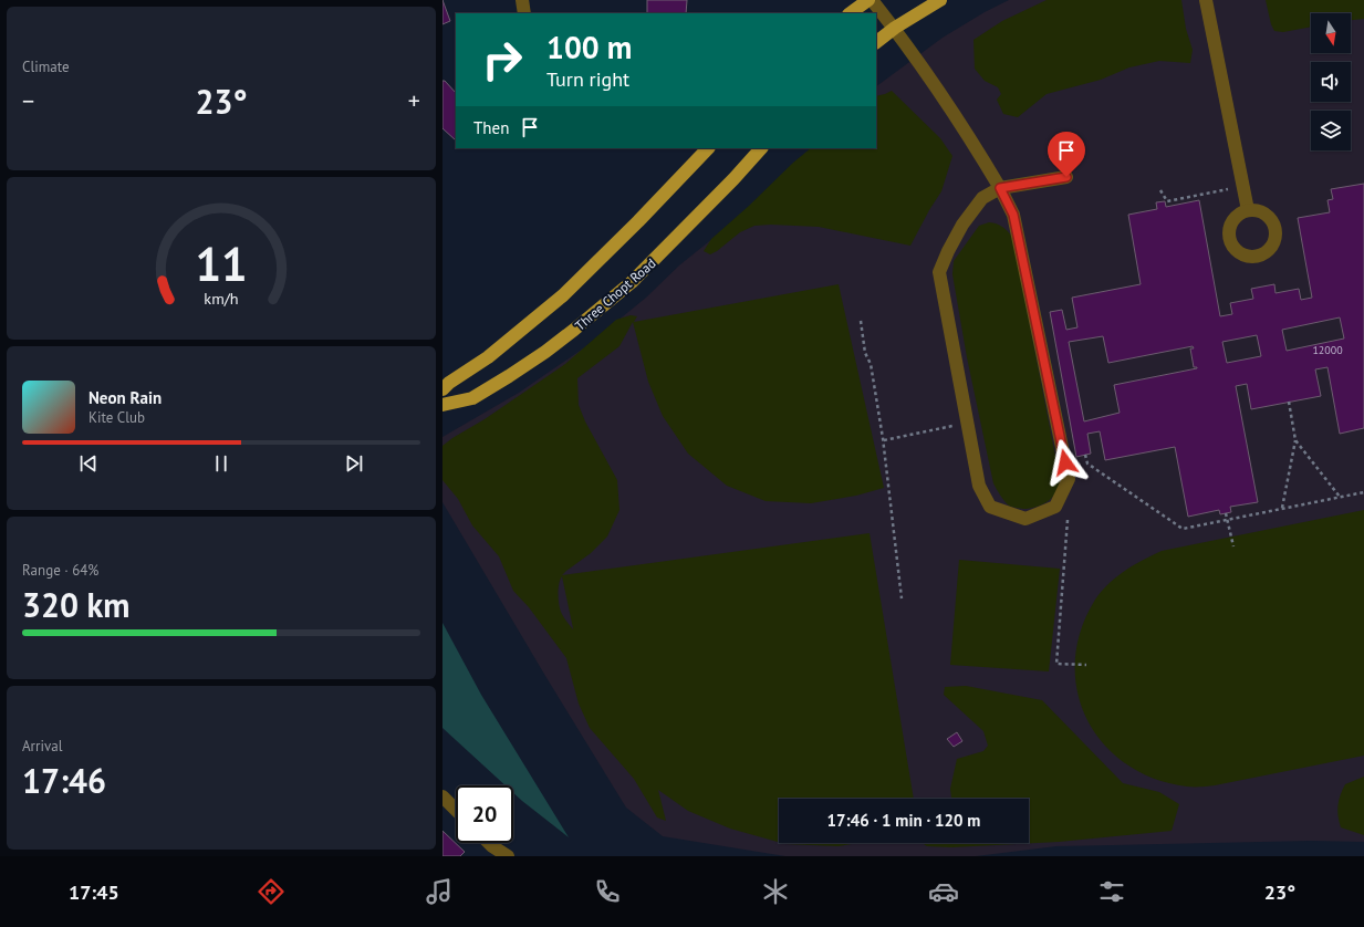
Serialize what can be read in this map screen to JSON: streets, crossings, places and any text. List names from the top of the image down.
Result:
{
  "streets": {
    "main road": ["Three Chopt Road"]
  },
  "house_numbers": ["12000"],
  "north": "bottom",
  "page": {
    "tile": [
      "Climate",
      ["Range · 64%", "320 km"],
      ["Arrival", "17:46"]
    ],
    "turn": ["100 m", "Turn right"],
    "heat": ["−", "23°", "+"],
    "then": "Then",
    "song": ["Neon Rain", "Kite Club"],
    "limit": "20",
    "trip": "17:46 · 1 min · 120 m",
    "tabs": ["17:45", "23°"],
    "gauge": ["11", "km/h"]
  }
}
